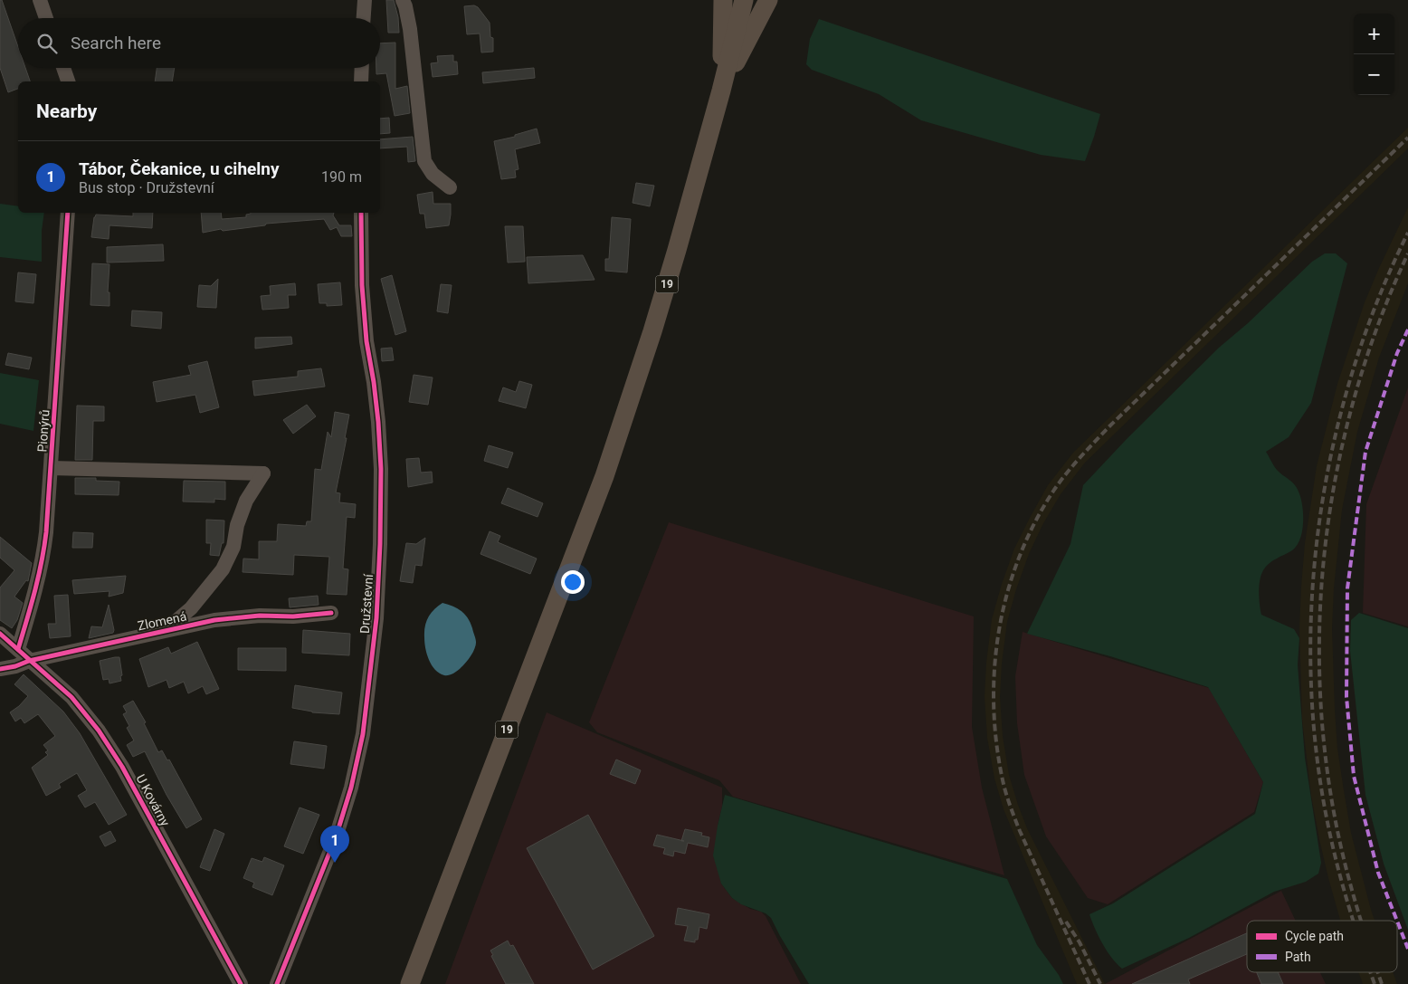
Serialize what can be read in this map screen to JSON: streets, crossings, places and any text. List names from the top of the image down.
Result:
{
  "streets": {
    "main road": ["19"],
    "street": [
      "Pionýrů",
      "Družstevní",
      "Zlomená",
      "U Kovárny"
    ]
  },
  "crossings": [
    ["Pionýrů", "Zlomená"],
    ["Pionýrů", "U Kovárny"],
    ["Zlomená", "U Kovárny"]
  ],
  "legend": ["Cycle path", "Path"],
  "page": {
    "map_buttons": ["+", "−"],
    "search": "Search here",
    "heading": "Nearby",
    "list": [
      {
        "mark": "1",
        "name": "Tábor, Čekanice, u cihelny",
        "note": "Bus stop · Družstevní",
        "value": "190 m"
      }
    ],
    "pins": "1"
  }
}
